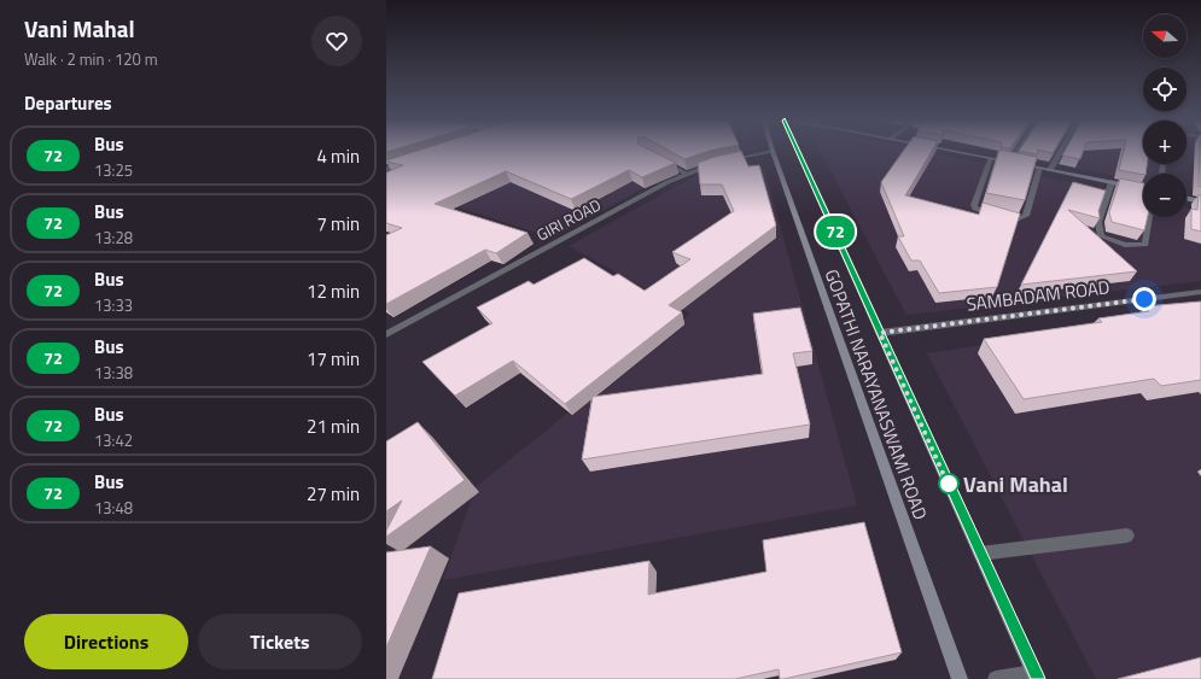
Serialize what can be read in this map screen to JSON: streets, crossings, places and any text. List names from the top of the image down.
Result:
{
  "streets": {
    "main road": ["GOPATHI NARAYANASWAMI ROAD"],
    "street": ["GIRI ROAD", "SAMBADAM ROAD"]
  },
  "crossings": [
    ["SAMBADAM ROAD", "GOPATHI NARAYANASWAMI ROAD"]
  ],
  "places": ["Vani Mahal"],
  "lines": ["bus line 72"],
  "north": "left",
  "page": {
    "heading": [
      ["Vani Mahal", "Walk · 2 min · 120 m"],
      "Departures"
    ],
    "on_map": "72",
    "map_buttons": ["+", "−"],
    "list": [
      {
        "mark": "72",
        "name": "Bus",
        "note": "13:25",
        "value": "4 min"
      },
      {
        "mark": "72",
        "name": "Bus",
        "note": "13:28",
        "value": "7 min"
      },
      {
        "mark": "72",
        "name": "Bus",
        "note": "13:33",
        "value": "12 min"
      },
      {
        "mark": "72",
        "name": "Bus",
        "note": "13:38",
        "value": "17 min"
      },
      {
        "mark": "72",
        "name": "Bus",
        "note": "13:42",
        "value": "21 min"
      },
      {
        "mark": "72",
        "name": "Bus",
        "note": "13:48",
        "value": "27 min"
      }
    ],
    "buttons": ["Directions", "Tickets"]
  }
}
